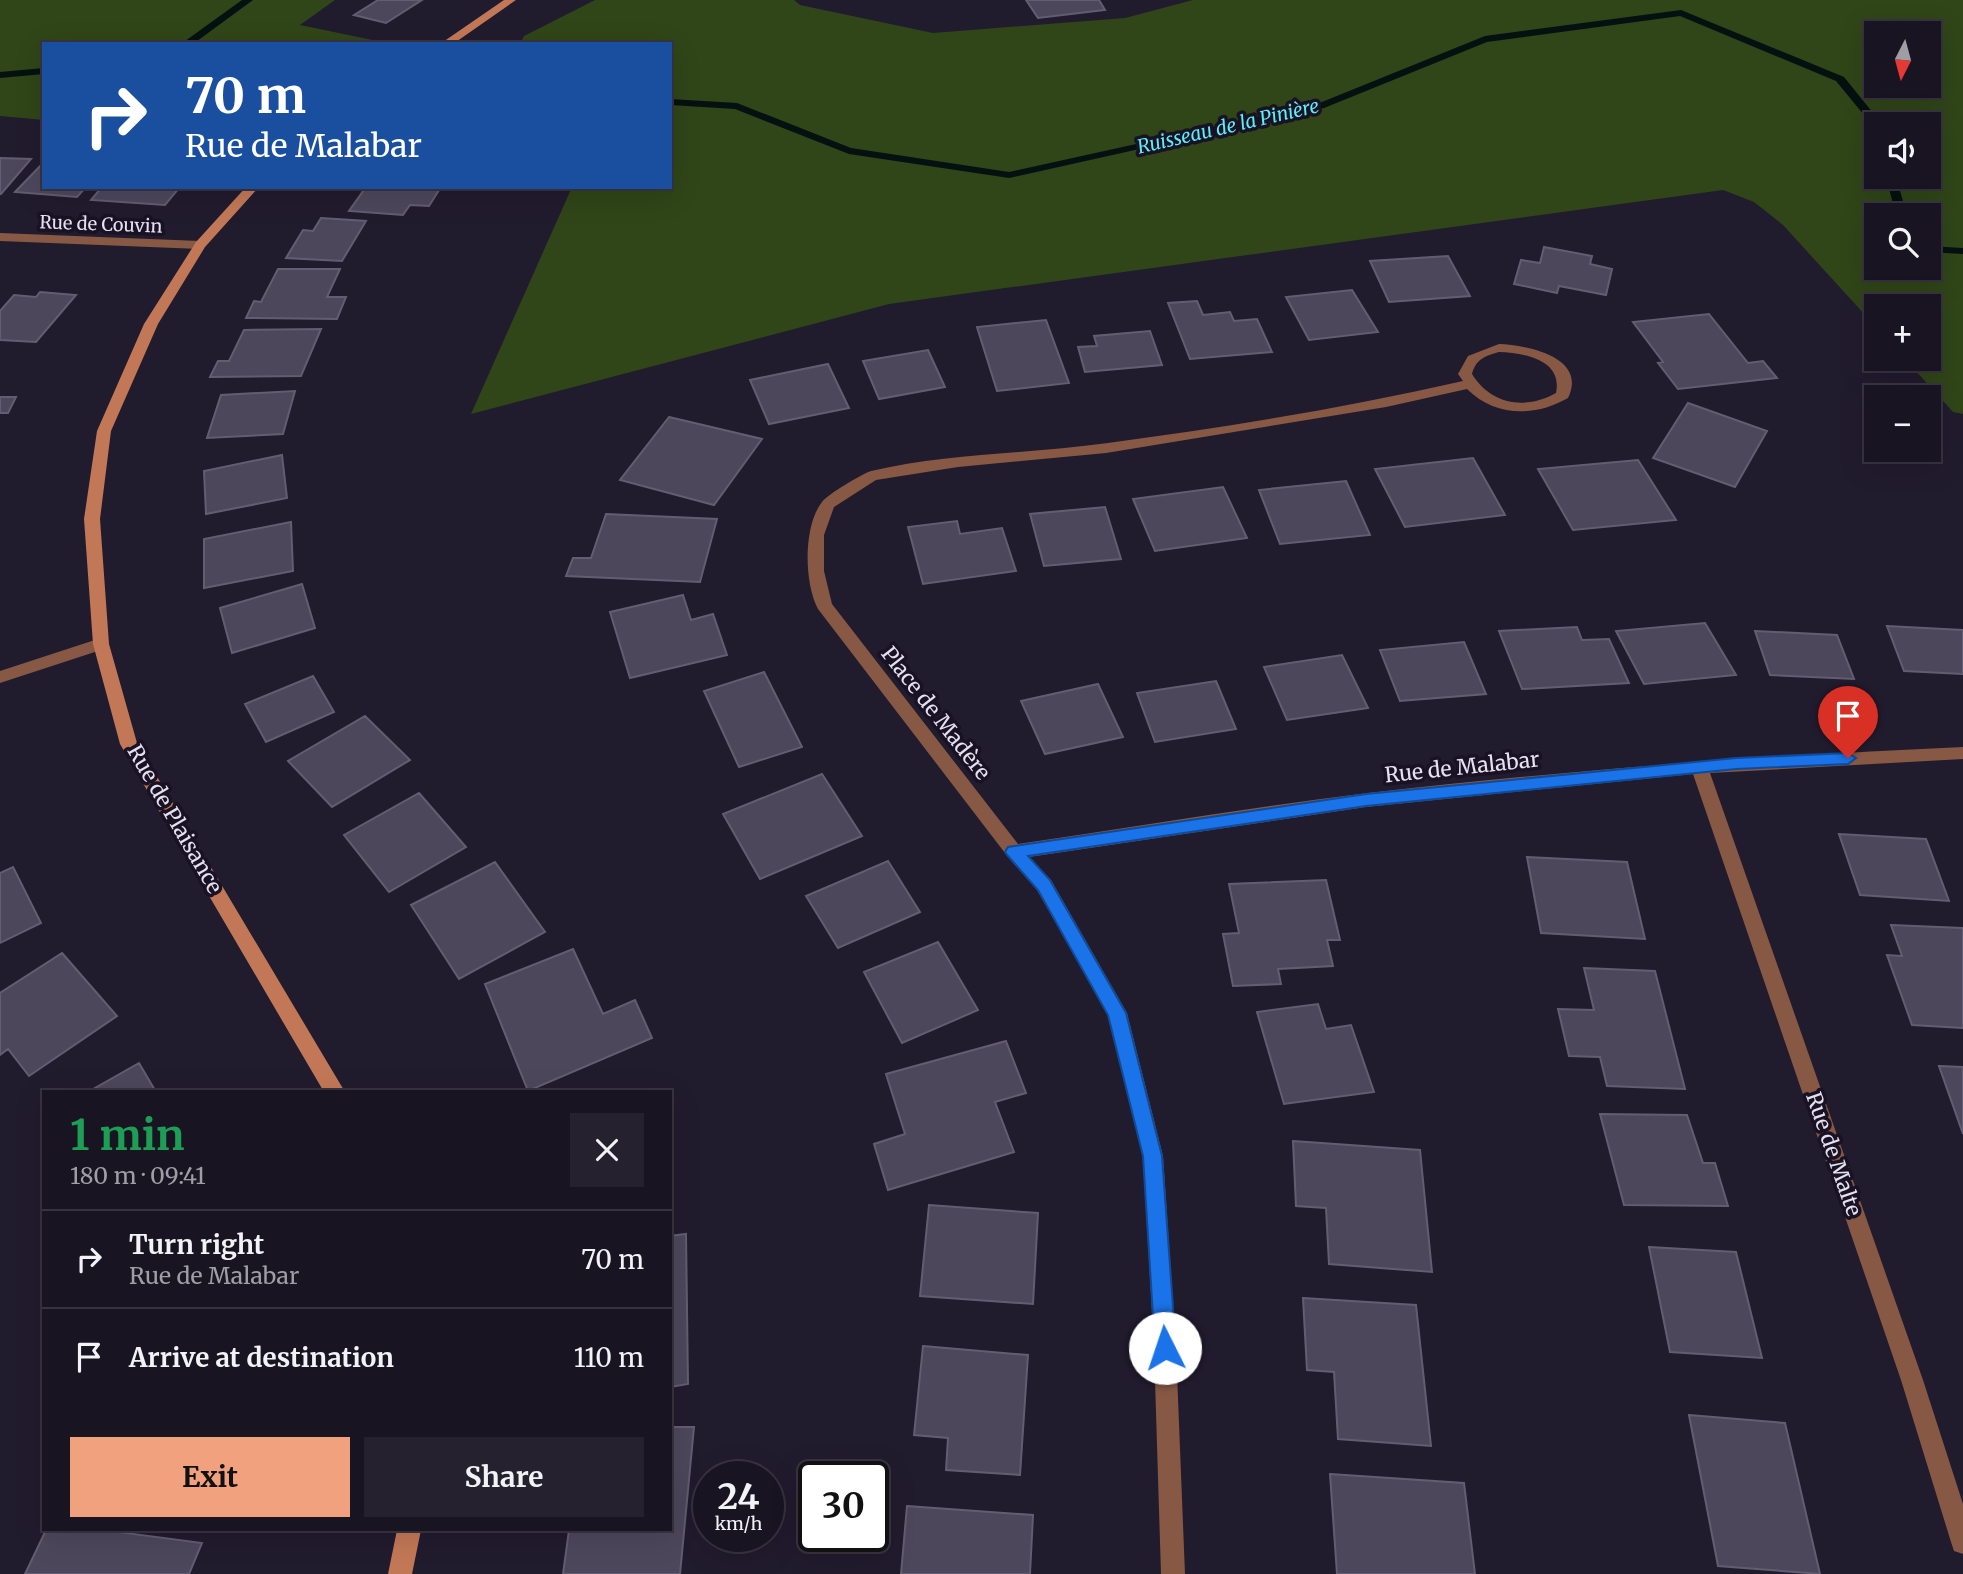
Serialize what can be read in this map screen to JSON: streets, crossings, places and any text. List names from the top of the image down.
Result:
{
  "streets": {
    "street": [
      "Rue de Couvin",
      "Place de Madère",
      "Rue de Malabar",
      "Rue de Plaisance",
      "Rue de Malte"
    ]
  },
  "crossings": [
    ["Rue de Couvin", "Rue de Plaisance"],
    ["Place de Madère", "Rue de Malabar"],
    ["Rue de Malabar", "Rue de Malte"]
  ],
  "water": ["Ruisseau de la Pinière"],
  "north": "bottom",
  "page": {
    "map_buttons": ["+", "−"],
    "turn": ["70 m", "Rue de Malabar"],
    "heading": ["1 min", "180 m · 09:41"],
    "list": [
      {
        "name": "Turn right",
        "note": "Rue de Malabar",
        "value": "70 m"
      },
      {
        "name": "Arrive at destination",
        "value": "110 m"
      }
    ],
    "buttons": ["Exit", "Share"],
    "speed": "24 km/h",
    "limit": "30"
  }
}
